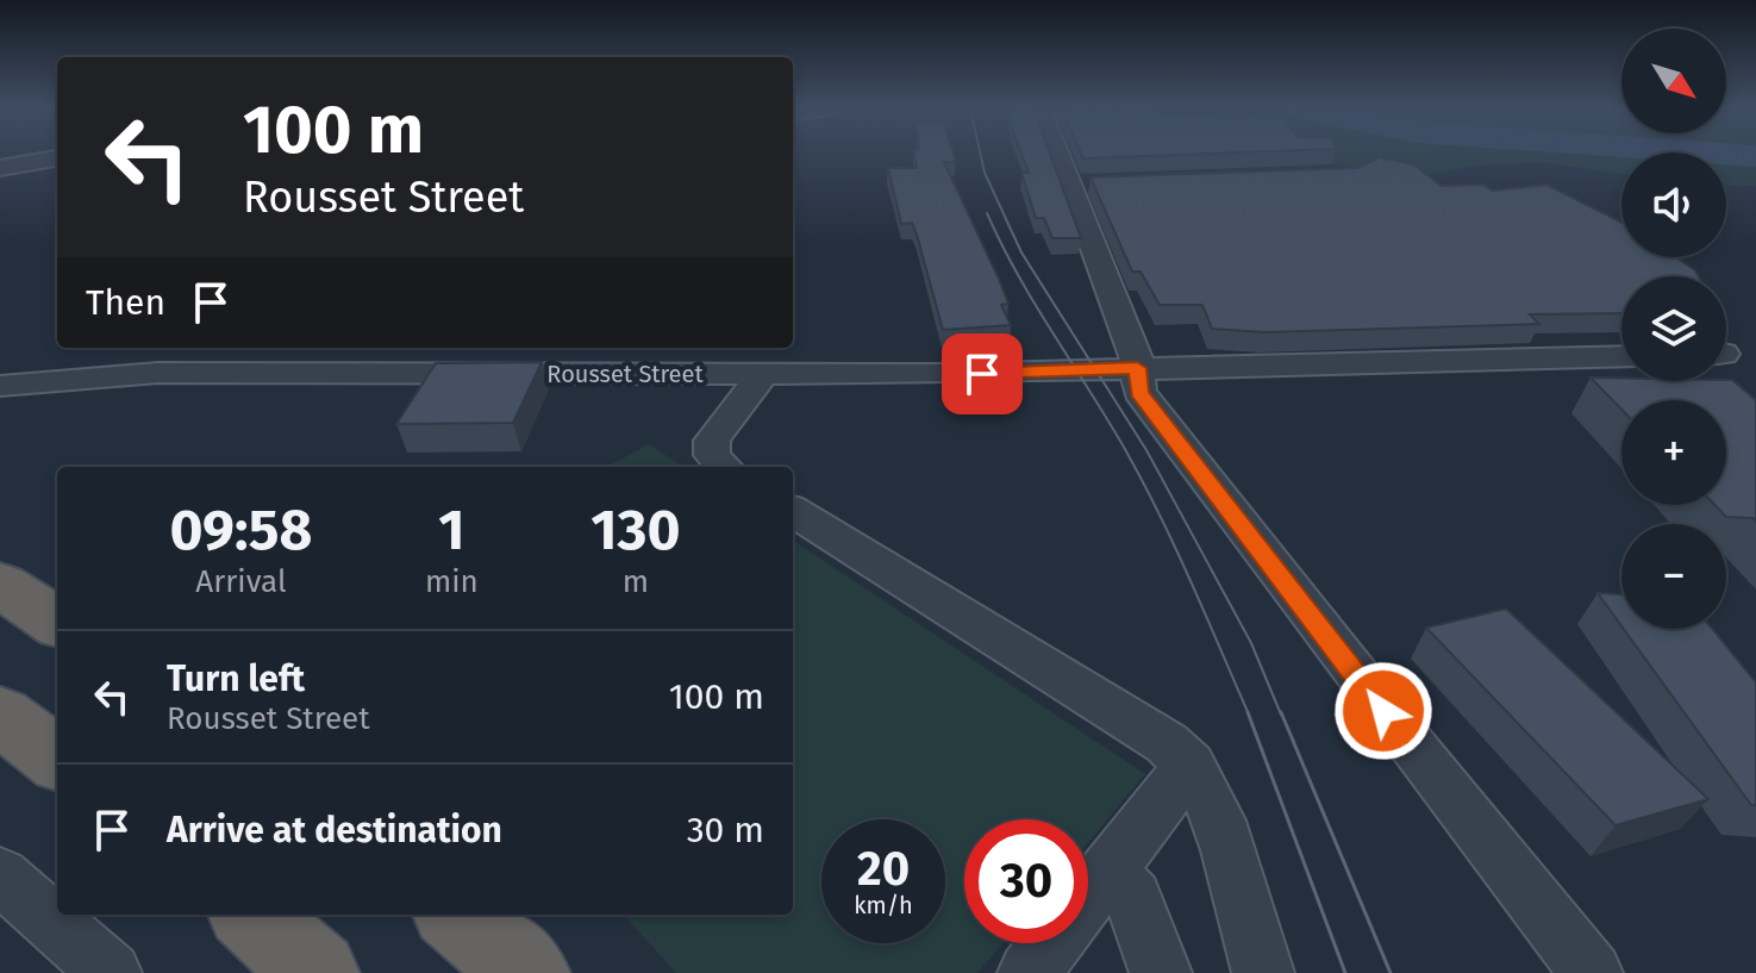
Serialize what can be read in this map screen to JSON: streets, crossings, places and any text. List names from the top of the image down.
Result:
{
  "streets": {
    "street": ["Rousset Street"]
  },
  "north": "bottom right",
  "page": {
    "map_buttons": ["+", "−"],
    "turn": ["100 m", "Rousset Street"],
    "then": "Then",
    "eta": [
      "09:58",
      "Arrival",
      "1",
      "min",
      "130",
      "m"
    ],
    "list": [
      {
        "name": "Turn left",
        "note": "Rousset Street",
        "value": "100 m"
      },
      {
        "name": "Arrive at destination",
        "value": "30 m"
      }
    ],
    "speed": "20 km/h",
    "limit": "30"
  }
}
